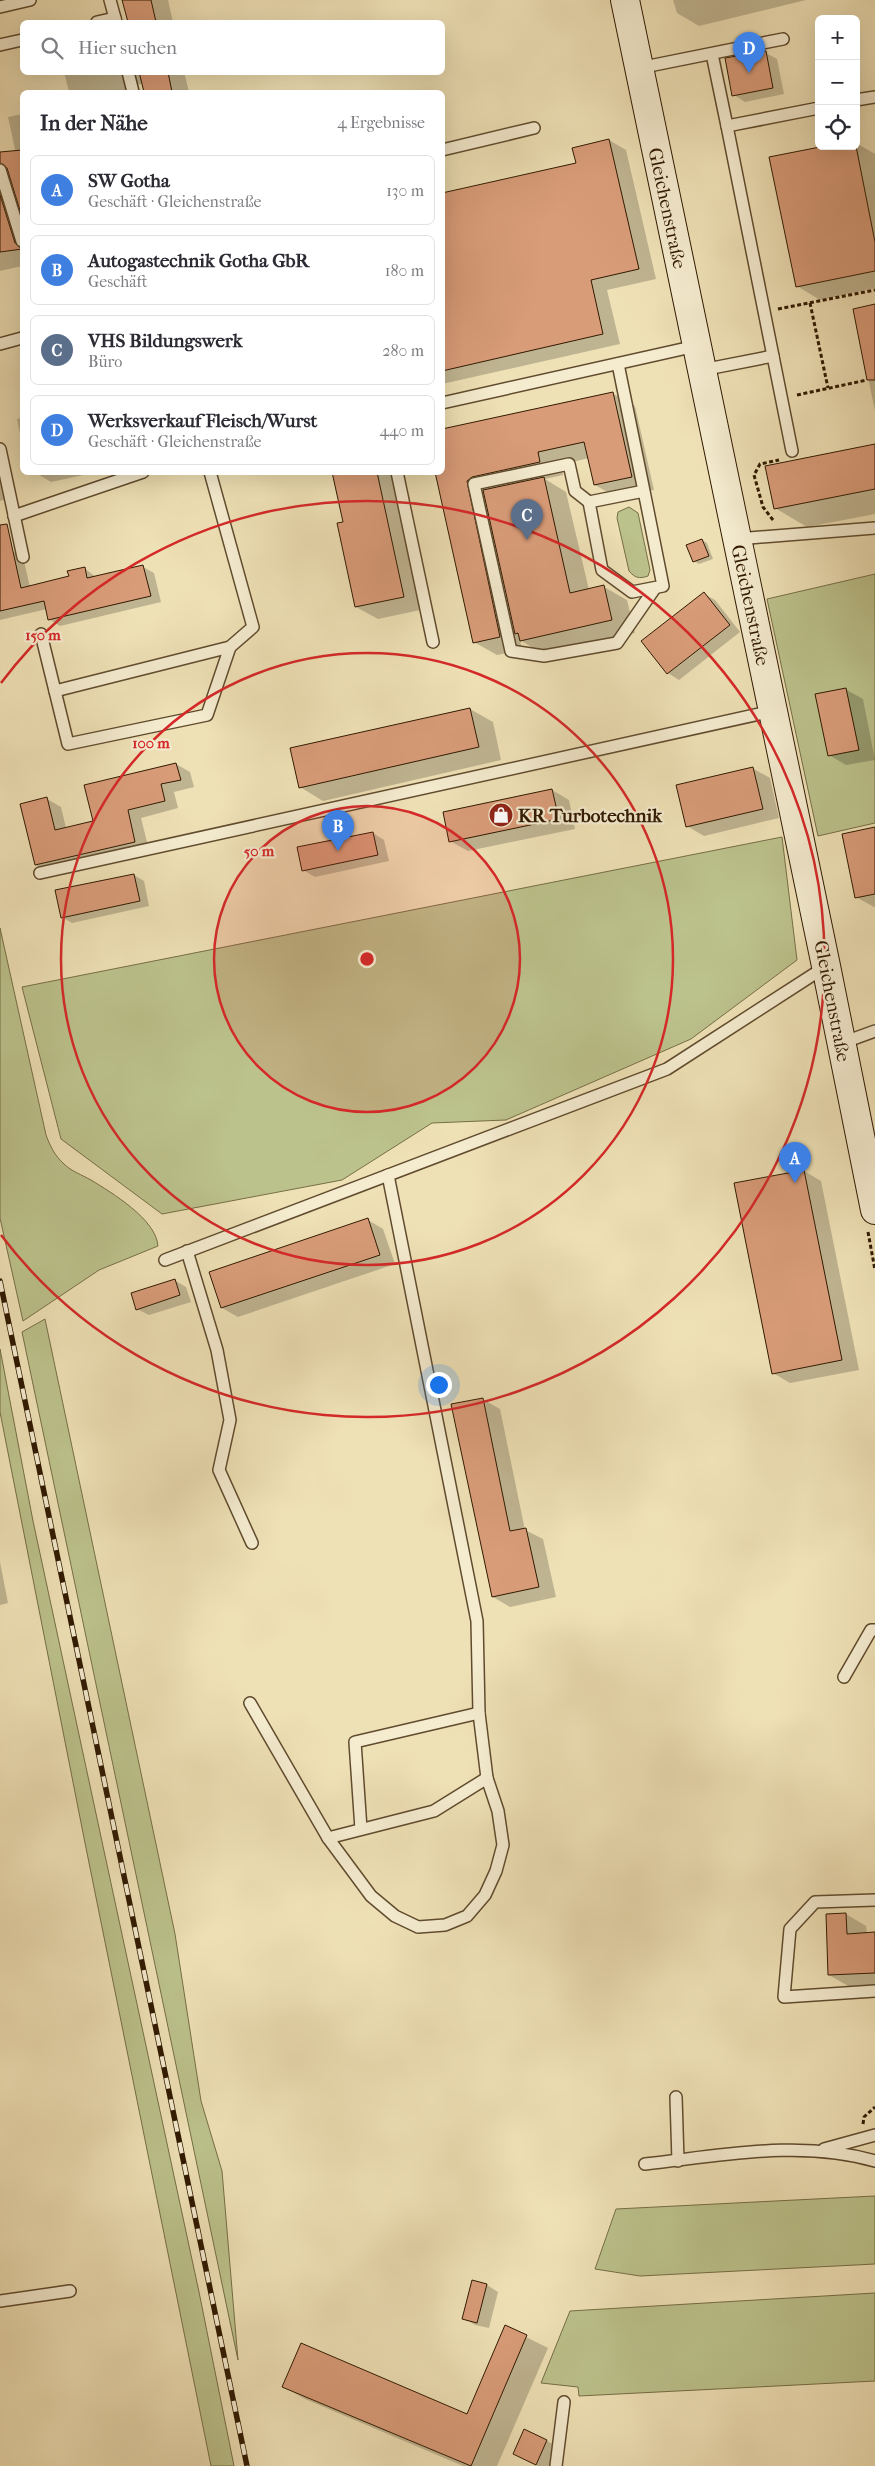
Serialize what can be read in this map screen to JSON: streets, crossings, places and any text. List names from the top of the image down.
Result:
{
  "streets": {
    "street": ["Gleichenstraße"]
  },
  "places": {
    "shop": ["KR Turbotechnik"]
  },
  "page": {
    "map_buttons": ["+", "−"],
    "search": "Hier suchen",
    "pins": [
      "D",
      "C",
      "B",
      "A"
    ],
    "heading": ["In der Nähe", "4 Ergebnisse"],
    "list": [
      {
        "mark": "A",
        "name": "SW Gotha",
        "note": "Geschäft · Gleichenstraße",
        "value": "130 m"
      },
      {
        "mark": "B",
        "name": "Autogastechnik Gotha GbR",
        "note": "Geschäft",
        "value": "180 m"
      },
      {
        "mark": "C",
        "name": "VHS Bildungswerk",
        "note": "Büro",
        "value": "280 m"
      },
      {
        "mark": "D",
        "name": "Werksverkauf Fleisch/Wurst",
        "note": "Geschäft · Gleichenstraße",
        "value": "440 m"
      }
    ]
  },
  "rings": ["150 m", "100 m", "50 m"]
}
